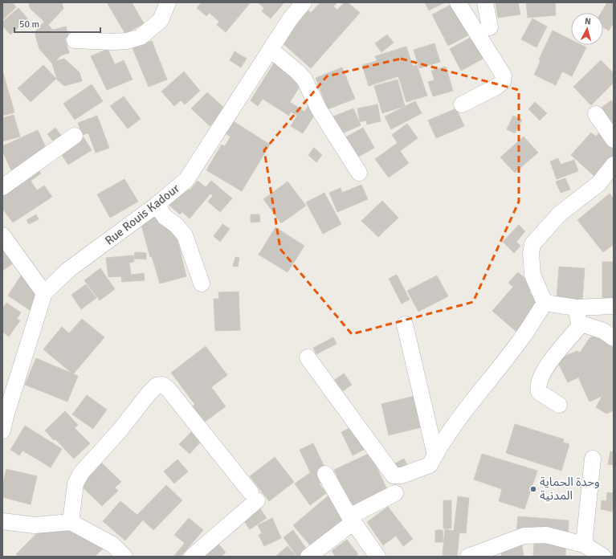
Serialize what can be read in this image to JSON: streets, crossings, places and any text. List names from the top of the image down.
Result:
{
  "streets": {
    "street": ["Rue Rouis Kadour"]
  },
  "places": ["وحدة الحماية المدنية"],
  "scale_bar": "50 m",
  "north": "top"
}
